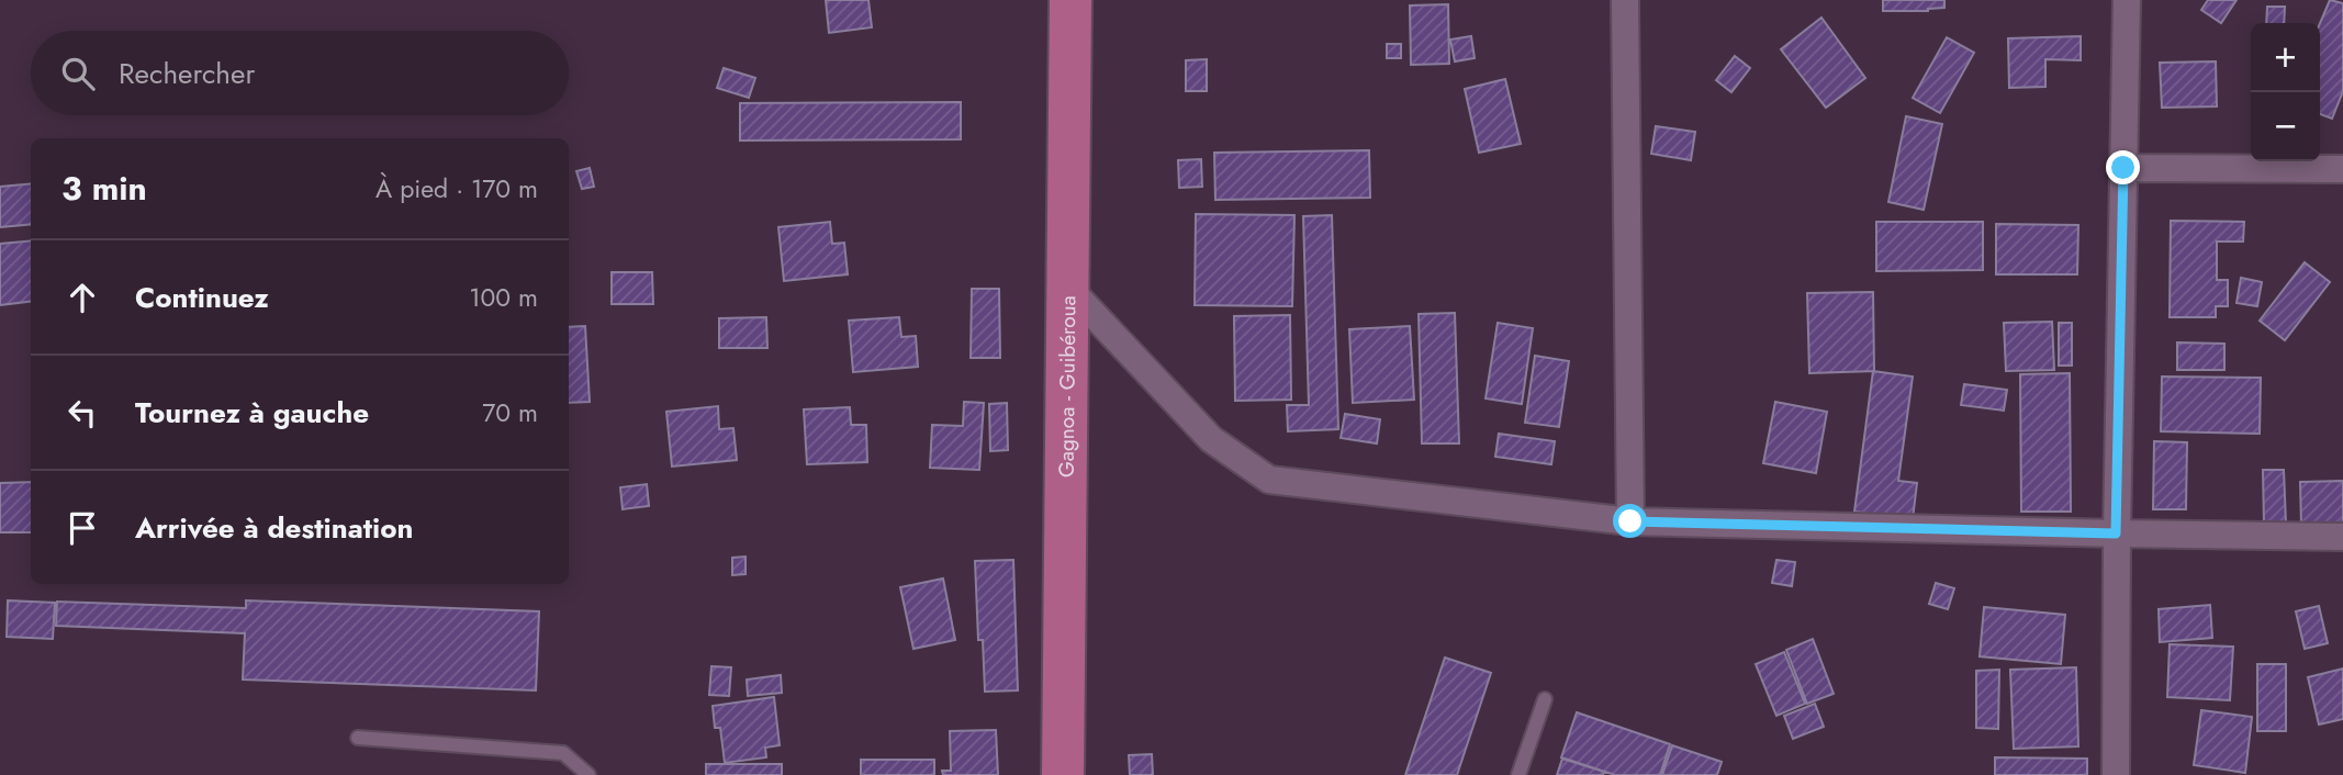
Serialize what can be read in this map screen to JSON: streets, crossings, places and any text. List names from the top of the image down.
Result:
{
  "streets": {
    "main road": ["Gagnoa - Guibéroua"]
  },
  "page": {
    "map_buttons": ["+", "−"],
    "search": "Rechercher",
    "heading": ["3 min", "À pied · 170 m"],
    "list": [
      ["Continuez", "100 m"],
      ["Tournez à gauche", "70 m"],
      "Arrivée à destination"
    ]
  }
}
